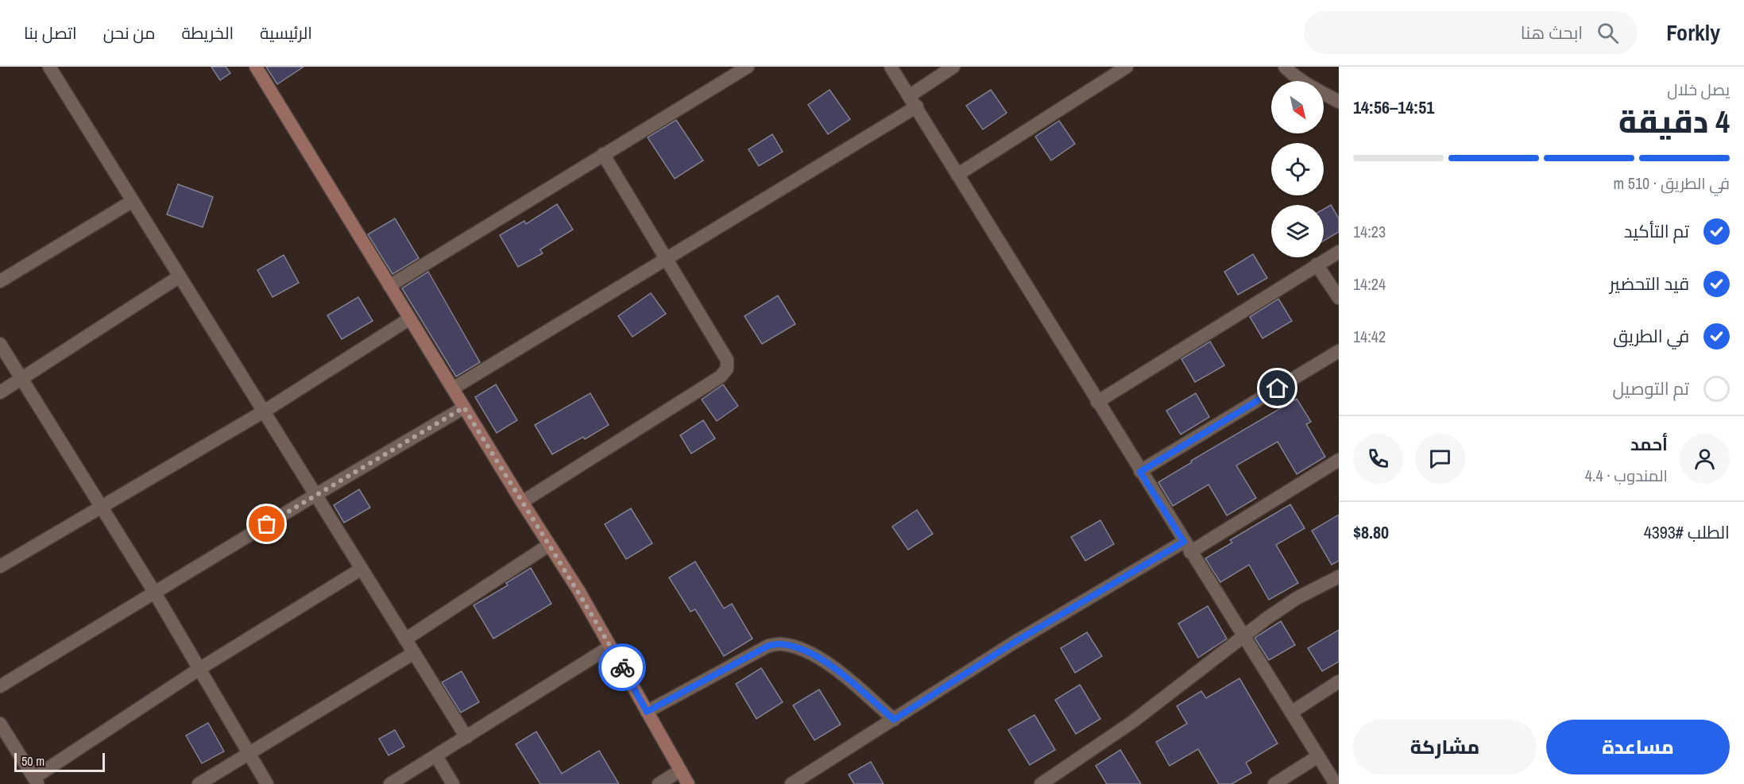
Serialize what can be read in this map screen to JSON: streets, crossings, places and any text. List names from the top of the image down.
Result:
{
  "scale_bar": "50 m",
  "north": "bottom right",
  "page": {
    "header": "Forkly",
    "search": "ابحث هنا",
    "nav": [
      "الرئيسية",
      "الخريطة",
      "من نحن",
      "اتصل بنا"
    ],
    "heading": ["4 دقيقة", "يصل خلال", "14:51–14:56"],
    "panel": [
      "أحمد",
      "المندوب · 4.4",
      "الطلب #4393",
      "$8.80"
    ],
    "bar": "في الطريق · 510 m",
    "list": [
      ["تم التأكيد", "14:23"],
      ["قيد التحضير", "14:24"],
      ["في الطريق", "14:42"],
      "تم التوصيل"
    ],
    "buttons": ["مساعدة", "مشاركة"],
    "scale": "50 m"
  }
}
